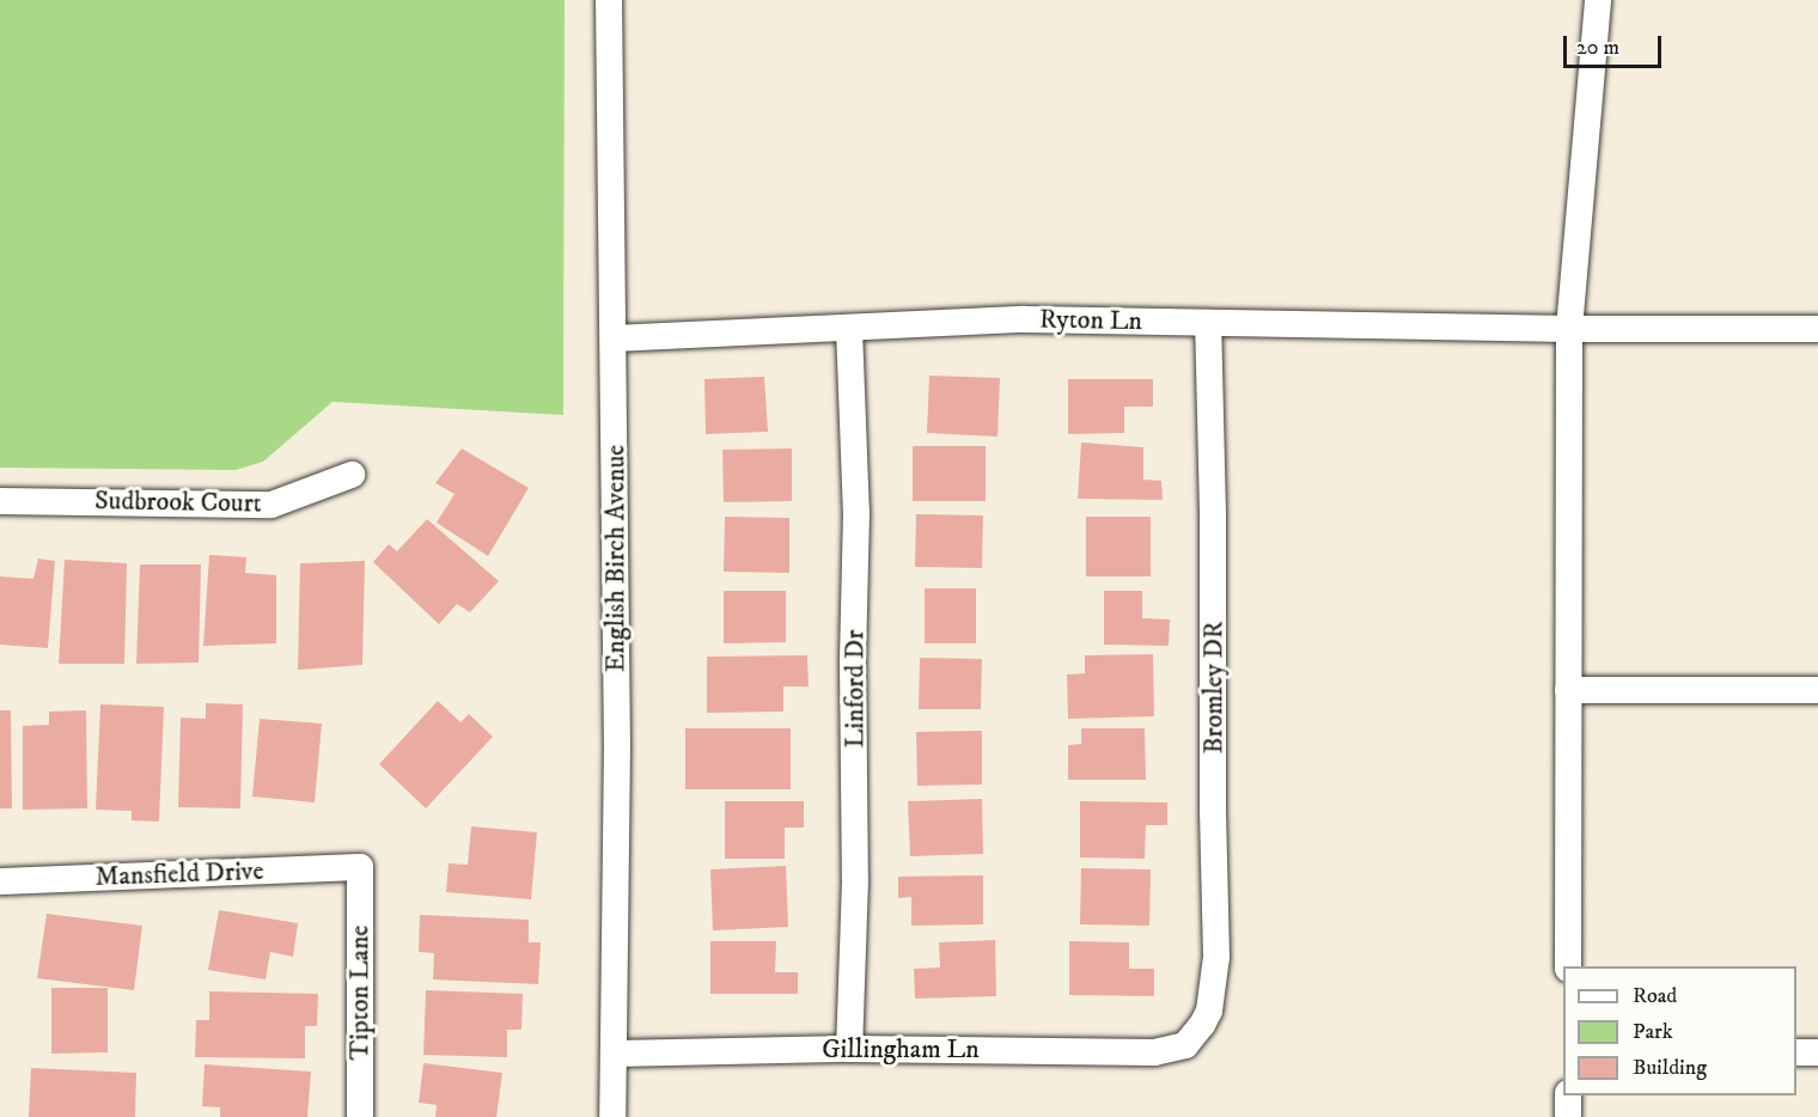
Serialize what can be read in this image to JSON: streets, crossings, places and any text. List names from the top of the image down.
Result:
{
  "streets": {
    "street": [
      "Ryton Ln",
      "Sudbrook Court",
      "English Birch Avenue",
      "Bromley DR",
      "Linford Dr",
      "Mansfield Drive",
      "Tipton Lane",
      "Gillingham Ln"
    ]
  },
  "crossings": [
    ["Ryton Ln", "English Birch Avenue"],
    ["Ryton Ln", "Bromley DR"],
    ["Ryton Ln", "Linford Dr"],
    ["English Birch Avenue", "Gillingham Ln"],
    ["Bromley DR", "Gillingham Ln"],
    ["Linford Dr", "Gillingham Ln"],
    ["Mansfield Drive", "Tipton Lane"]
  ],
  "legend": ["Road", "Park", "Building"],
  "scale_bar": "20 m"
}
